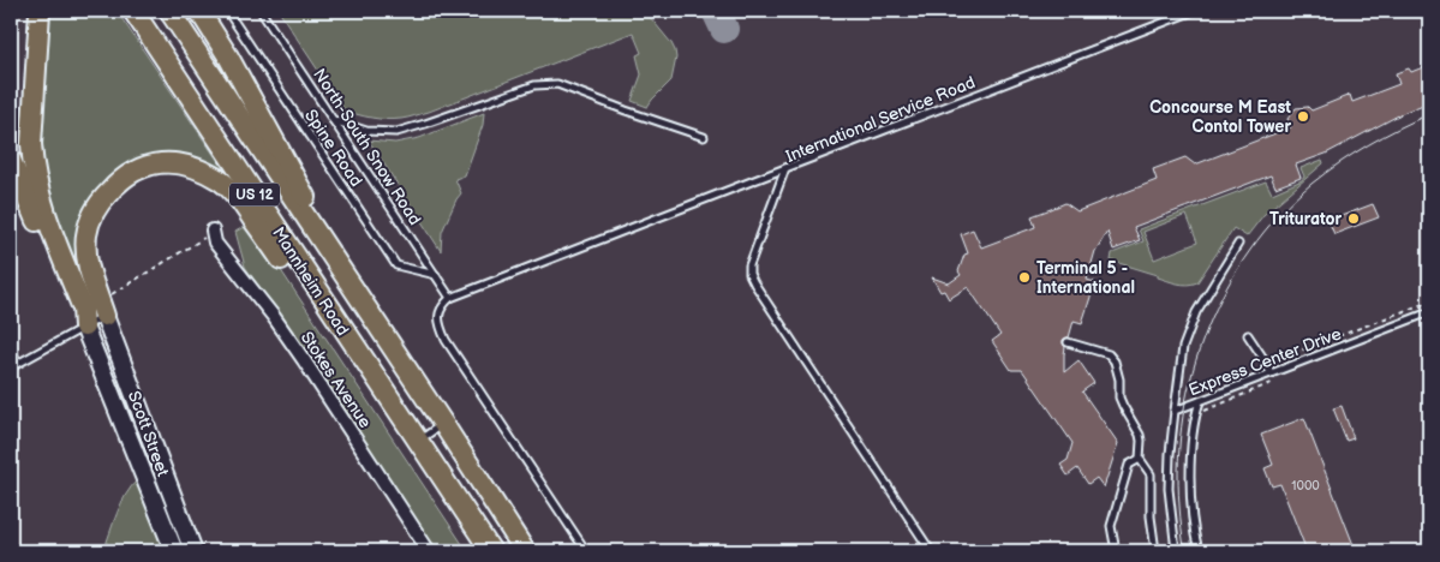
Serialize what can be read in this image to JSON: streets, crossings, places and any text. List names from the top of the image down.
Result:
{
  "streets": {
    "main road": ["US 12", "Mannheim Road"],
    "street": ["Stokes Avenue", "Scott Street"],
    "lane": [
      "International Service Road",
      "North-South Snow Road",
      "Spine Road",
      "Express Center Drive"
    ]
  },
  "crossings": [
    ["North-South Snow Road", "Spine Road"]
  ],
  "places": ["Concourse M East Contol Tower", "Triturator", "Terminal 5 - International"],
  "house_numbers": ["1000"]
}
